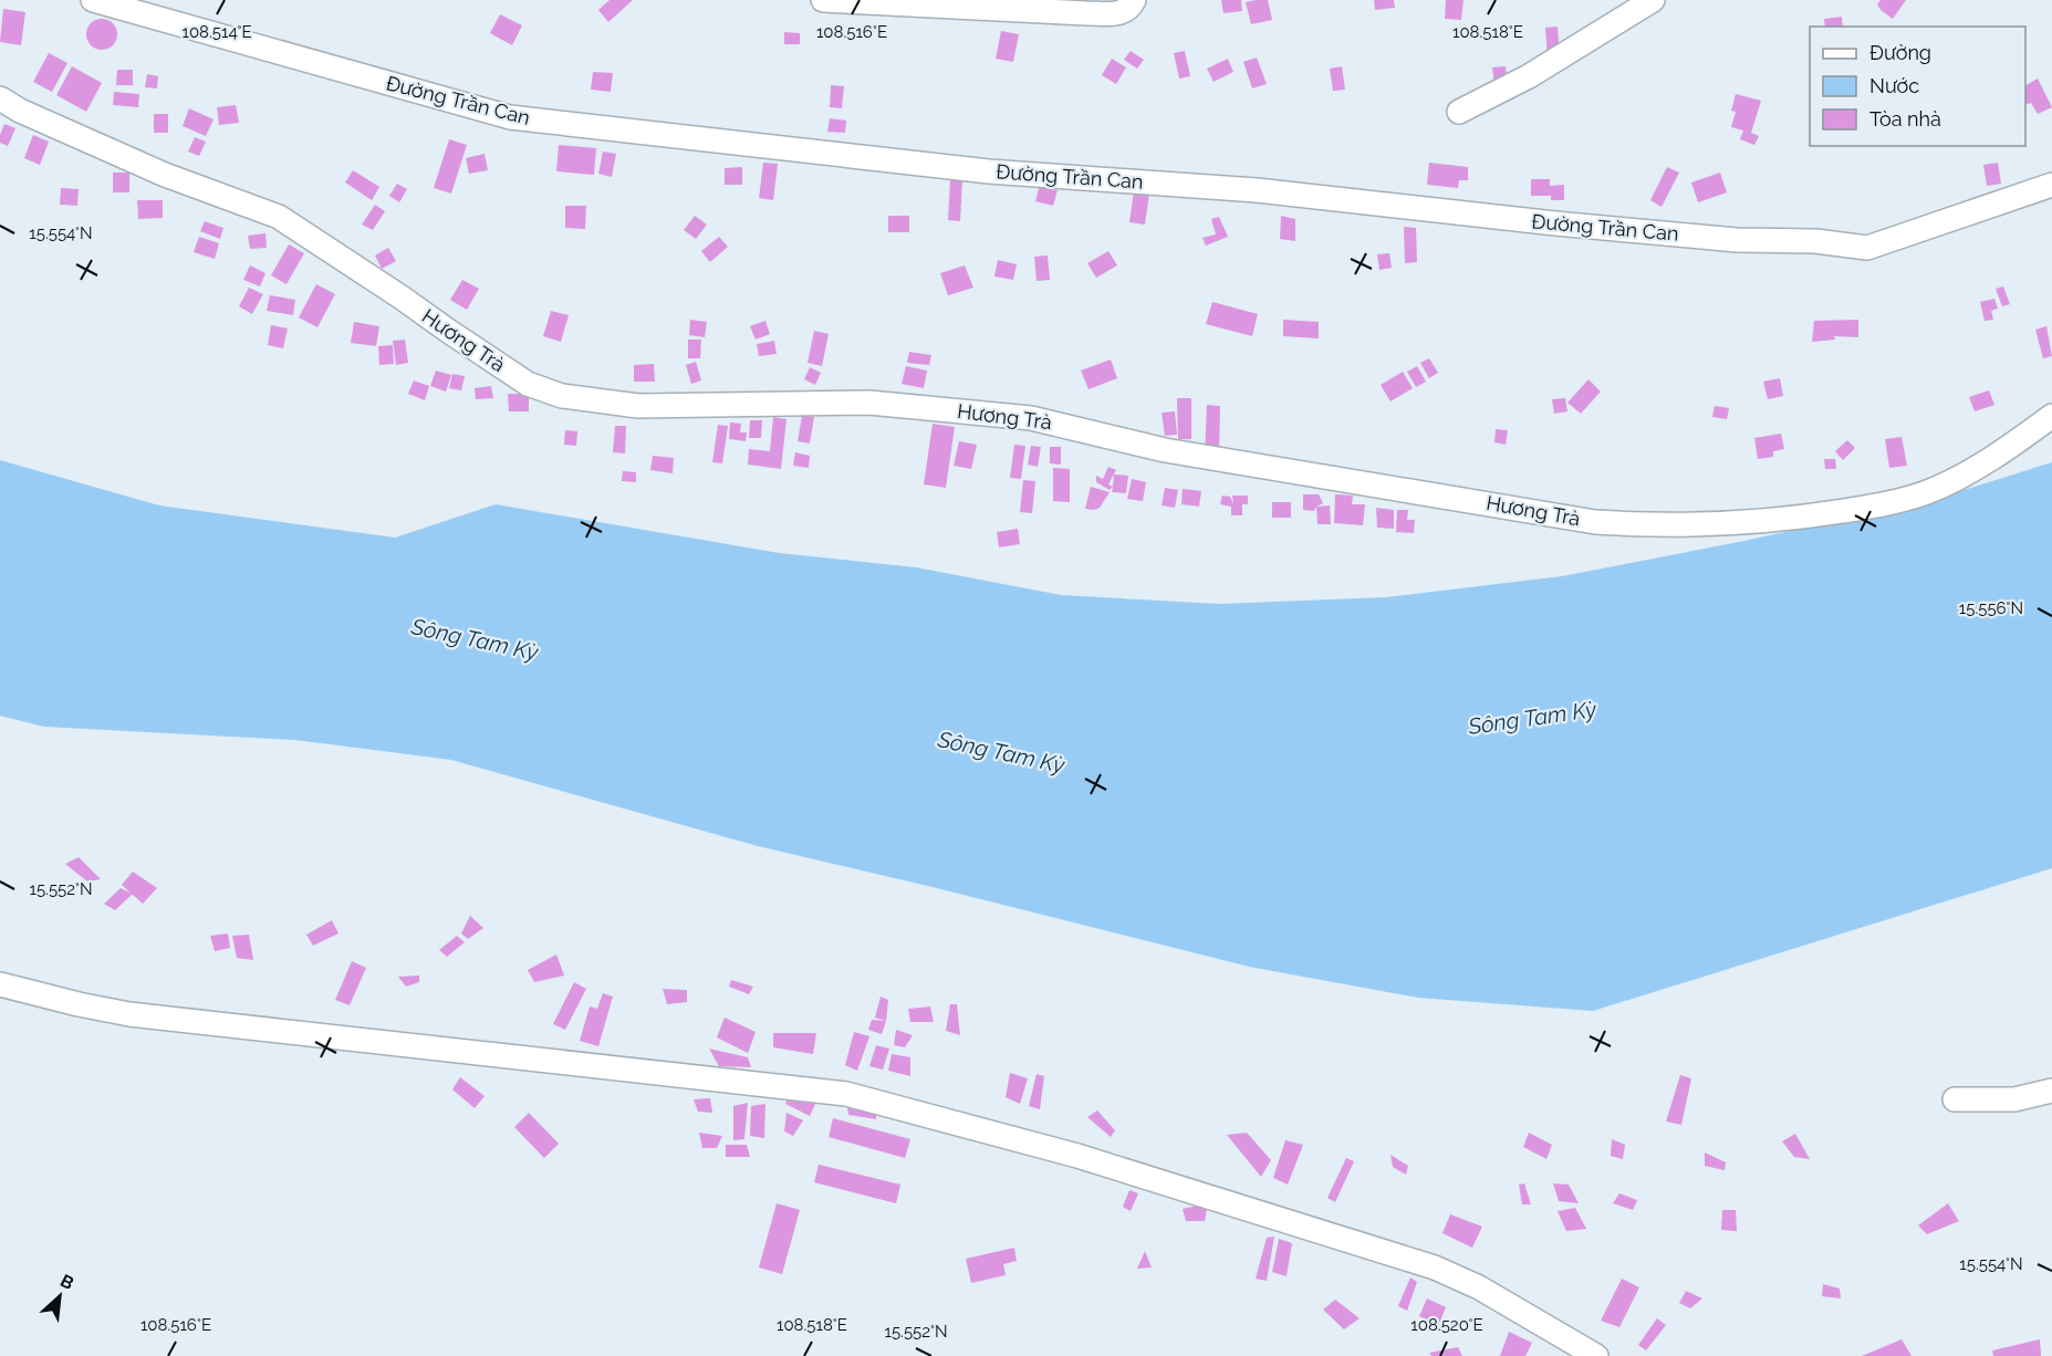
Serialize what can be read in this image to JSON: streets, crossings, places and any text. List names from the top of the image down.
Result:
{
  "streets": {
    "street": ["Đường Trần Can", "Hương Trà"]
  },
  "water": ["Sông Tam Kỳ"],
  "legend": ["Đường", "Nước", "Tòa nhà"],
  "north": "top right",
  "coordinates": [
    "108.514°E",
    "108.516°E",
    "108.518°E",
    "15.554°N",
    "15.556°N",
    "15.552°N",
    "108.520°E"
  ]
}
